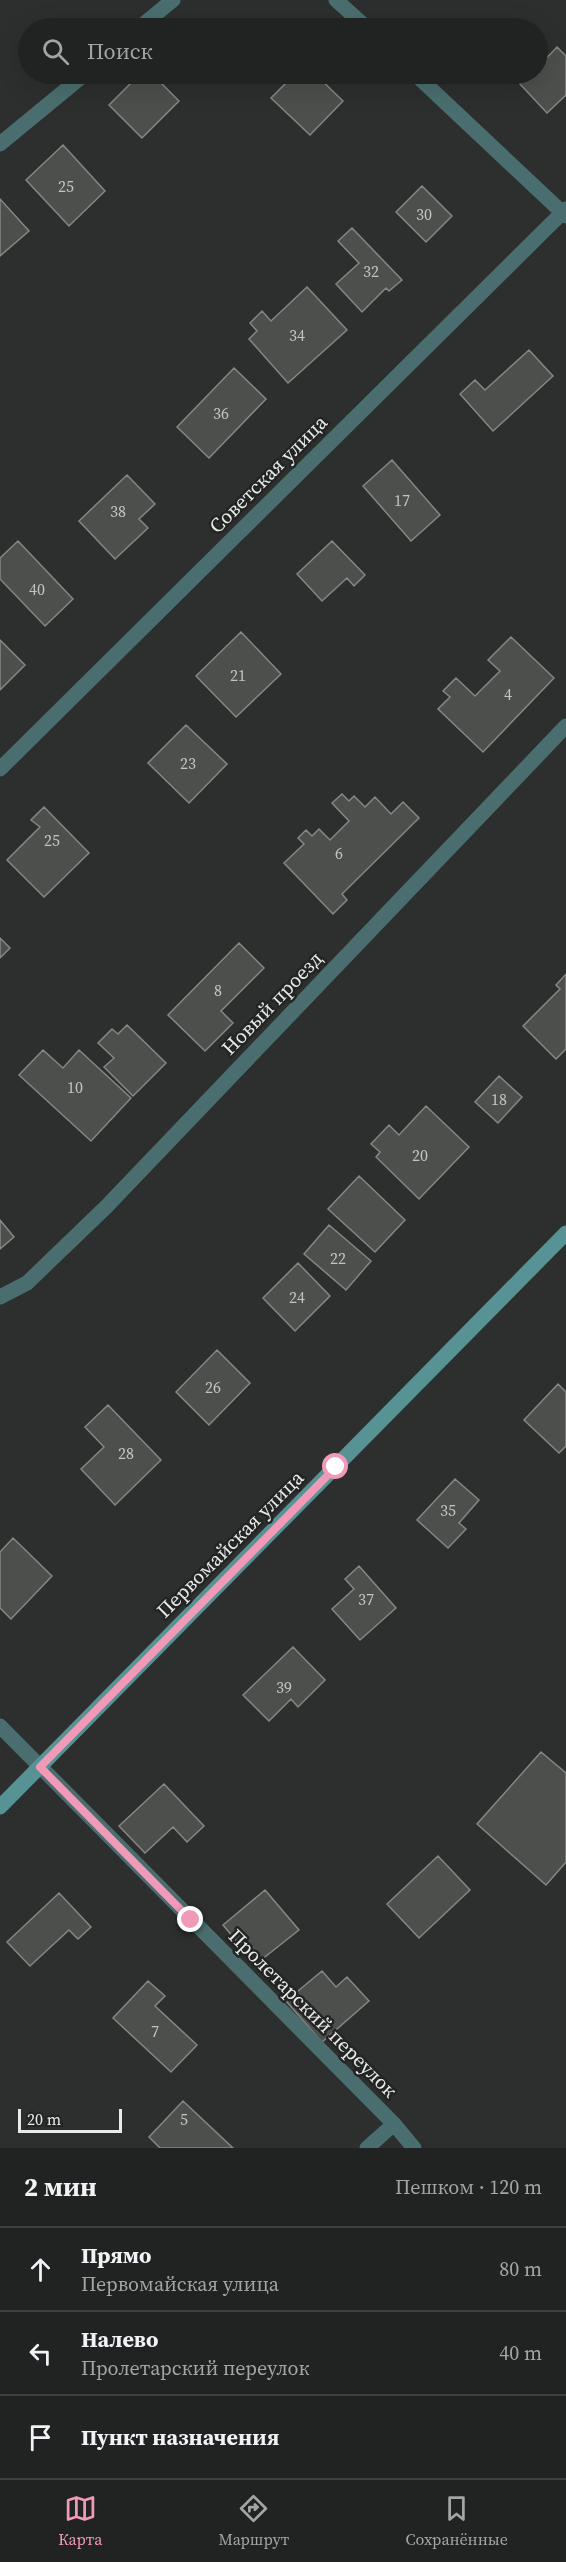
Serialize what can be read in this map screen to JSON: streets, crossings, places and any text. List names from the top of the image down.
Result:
{
  "streets": {
    "main road": ["Первомайская улица"],
    "street": ["Советская улица", "Новый проезд", "Пролетарский переулок"]
  },
  "crossings": [
    ["Первомайская улица", "Пролетарский переулок"]
  ],
  "house_numbers": [
    "25",
    "30",
    "32",
    "34",
    "36",
    "17",
    "38",
    "40",
    "21",
    "4",
    "23",
    "25",
    "6",
    "8",
    "10",
    "18",
    "20",
    "22",
    "24",
    "26",
    "28",
    "35",
    "37",
    "39",
    "7",
    "5"
  ],
  "scale_bar": "20 m",
  "page": {
    "search": "Поиск",
    "scale": "20 m",
    "heading": ["2 мин", "Пешком · 120 m"],
    "list": [
      ["Прямо", "Первомайская улица", "80 m"],
      ["Налево", "Пролетарский переулок", "40 m"],
      "Пункт назначения"
    ],
    "nav": ["Карта", "Маршрут", "Сохранённые"]
  }
}
